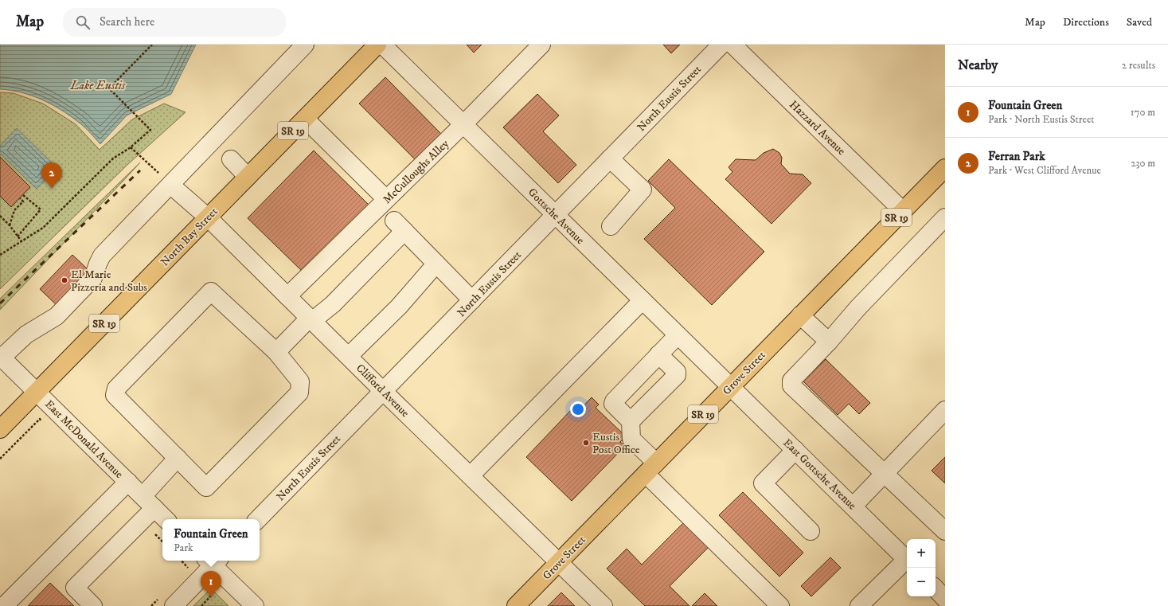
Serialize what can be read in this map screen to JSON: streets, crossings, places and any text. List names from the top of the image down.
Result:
{
  "streets": {
    "main road": ["SR 19", "North Bay Street", "Grove Street"],
    "street": [
      "North Eustis Street",
      "Hazzard Avenue",
      "McCulloughs Alley",
      "Gottsche Avenue",
      "Clifford Avenue",
      "East McDonald Avenue",
      "East Gottsche Avenue"
    ]
  },
  "crossings": [
    ["North Eustis Street", "Gottsche Avenue"],
    ["North Eustis Street", "Clifford Avenue"],
    ["Hazzard Avenue", "Grove Street"],
    ["McCulloughs Alley", "Gottsche Avenue"],
    ["McCulloughs Alley", "Clifford Avenue"],
    ["Gottsche Avenue", "Grove Street"],
    ["Gottsche Avenue", "East Gottsche Avenue"],
    ["North Bay Street", "Clifford Avenue"],
    ["North Bay Street", "East McDonald Avenue"],
    ["Grove Street", "Clifford Avenue"],
    ["Grove Street", "East Gottsche Avenue"]
  ],
  "water": ["Lake Eustis"],
  "places": ["El Marie Pizzeria and Subs", "Eustis Post Office"],
  "page": {
    "header": "Map",
    "search": "Search here",
    "nav": ["Map", "Directions", "Saved"],
    "heading": ["Nearby", "2 results"],
    "list": [
      {
        "mark": "1",
        "name": "Fountain Green",
        "note": "Park · North Eustis Street",
        "value": "170 m"
      },
      {
        "mark": "2",
        "name": "Ferran Park",
        "note": "Park · West Clifford Avenue",
        "value": "230 m"
      }
    ],
    "pins": ["2", "1"],
    "popup": ["Fountain Green", "Park"],
    "map_buttons": ["+", "−"]
  }
}
